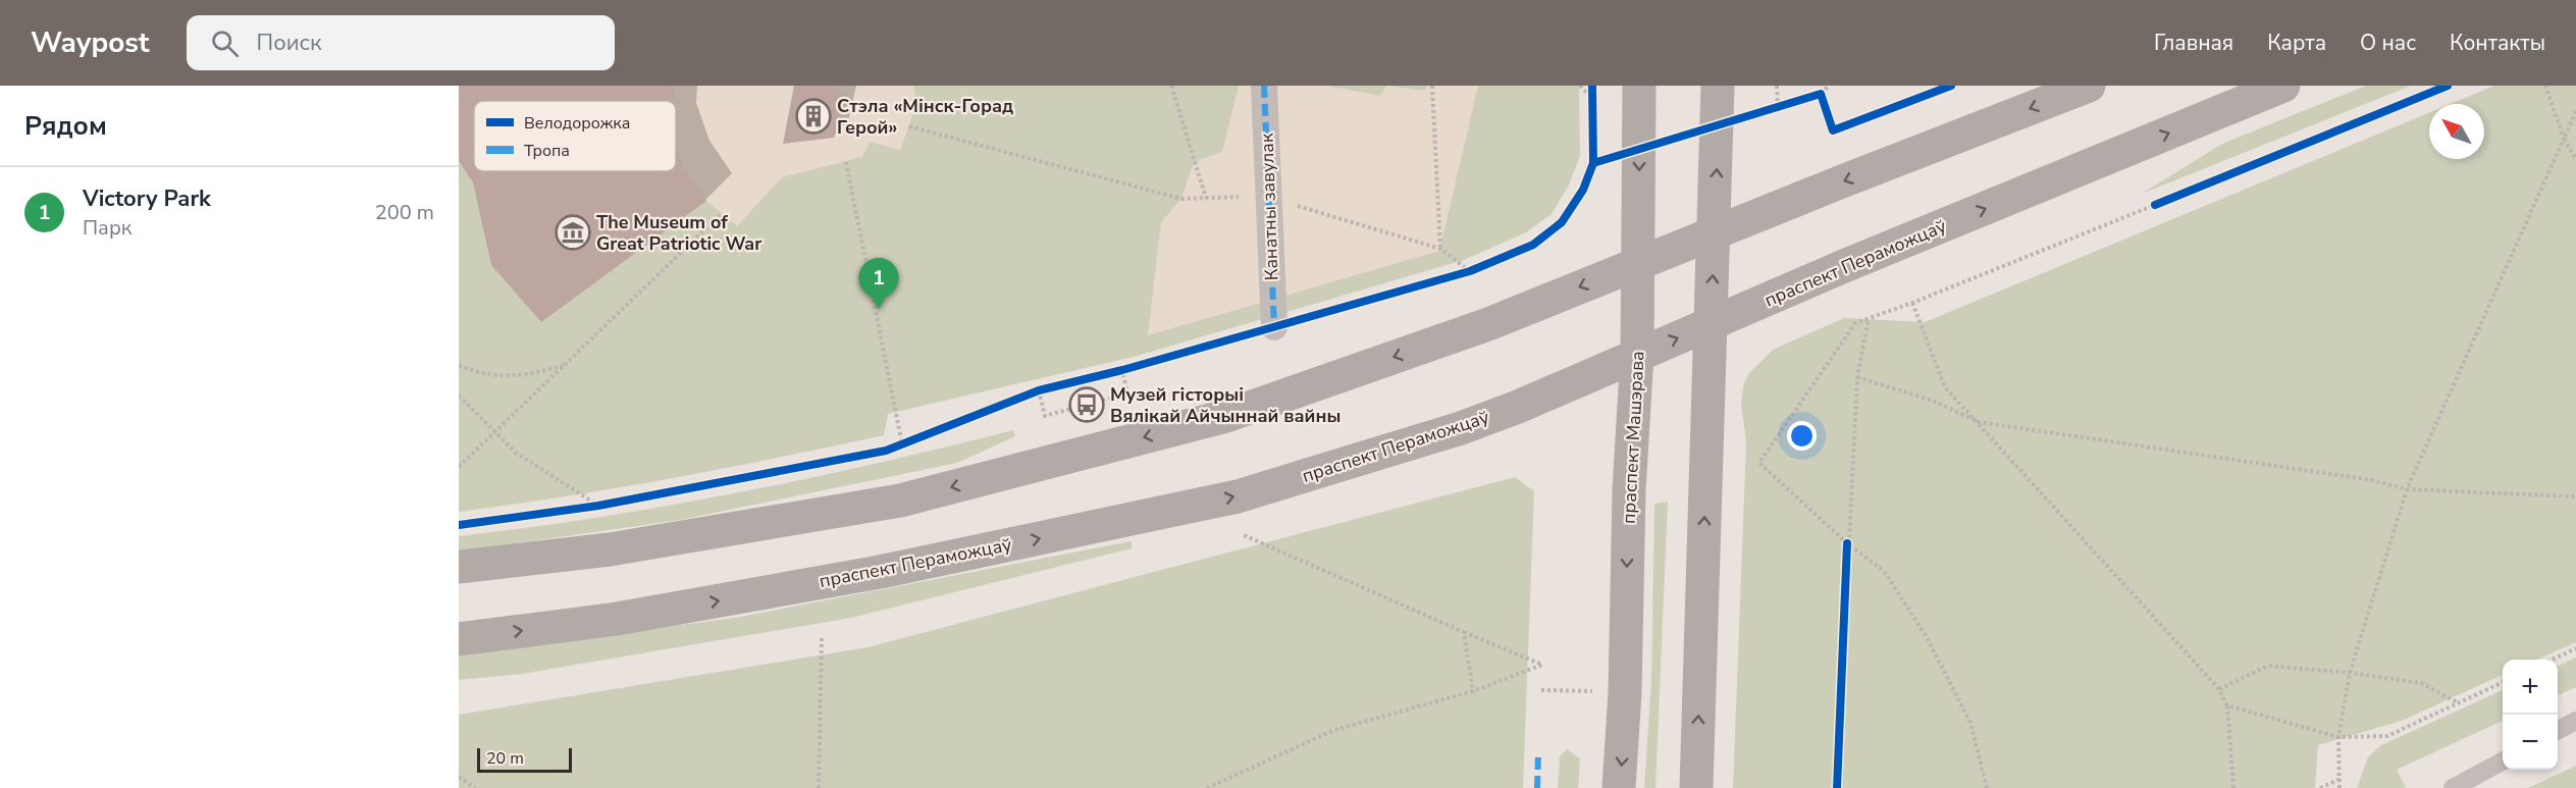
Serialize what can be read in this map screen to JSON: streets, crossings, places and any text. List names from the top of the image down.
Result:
{
  "streets": {
    "main road": ["праспект Пераможцаў", "праспект Машэрава"],
    "street": ["Канатны завулак"]
  },
  "crossings": [
    ["праспект Пераможцаў", "праспект Машэрава"]
  ],
  "places": {
    "building": ["Стэла «Мінск-Горад Герой»"],
    "museum": ["The Museum of Great Patriotic War"],
    "bus stop": ["Музей гісторыі Вялікай Айчыннай вайны"]
  },
  "legend": ["Велодорожка", "Тропа"],
  "scale_bar": "20 m",
  "north": "top left",
  "page": {
    "header": "Waypost",
    "search": "Поиск",
    "nav": [
      "Главная",
      "Карта",
      "О нас",
      "Контакты"
    ],
    "heading": "Рядом",
    "list": [
      {
        "mark": "1",
        "name": "Victory Park",
        "note": "Парк",
        "value": "200 m"
      }
    ],
    "pins": "1",
    "map_buttons": ["+", "−"],
    "scale": "20 m"
  }
}
